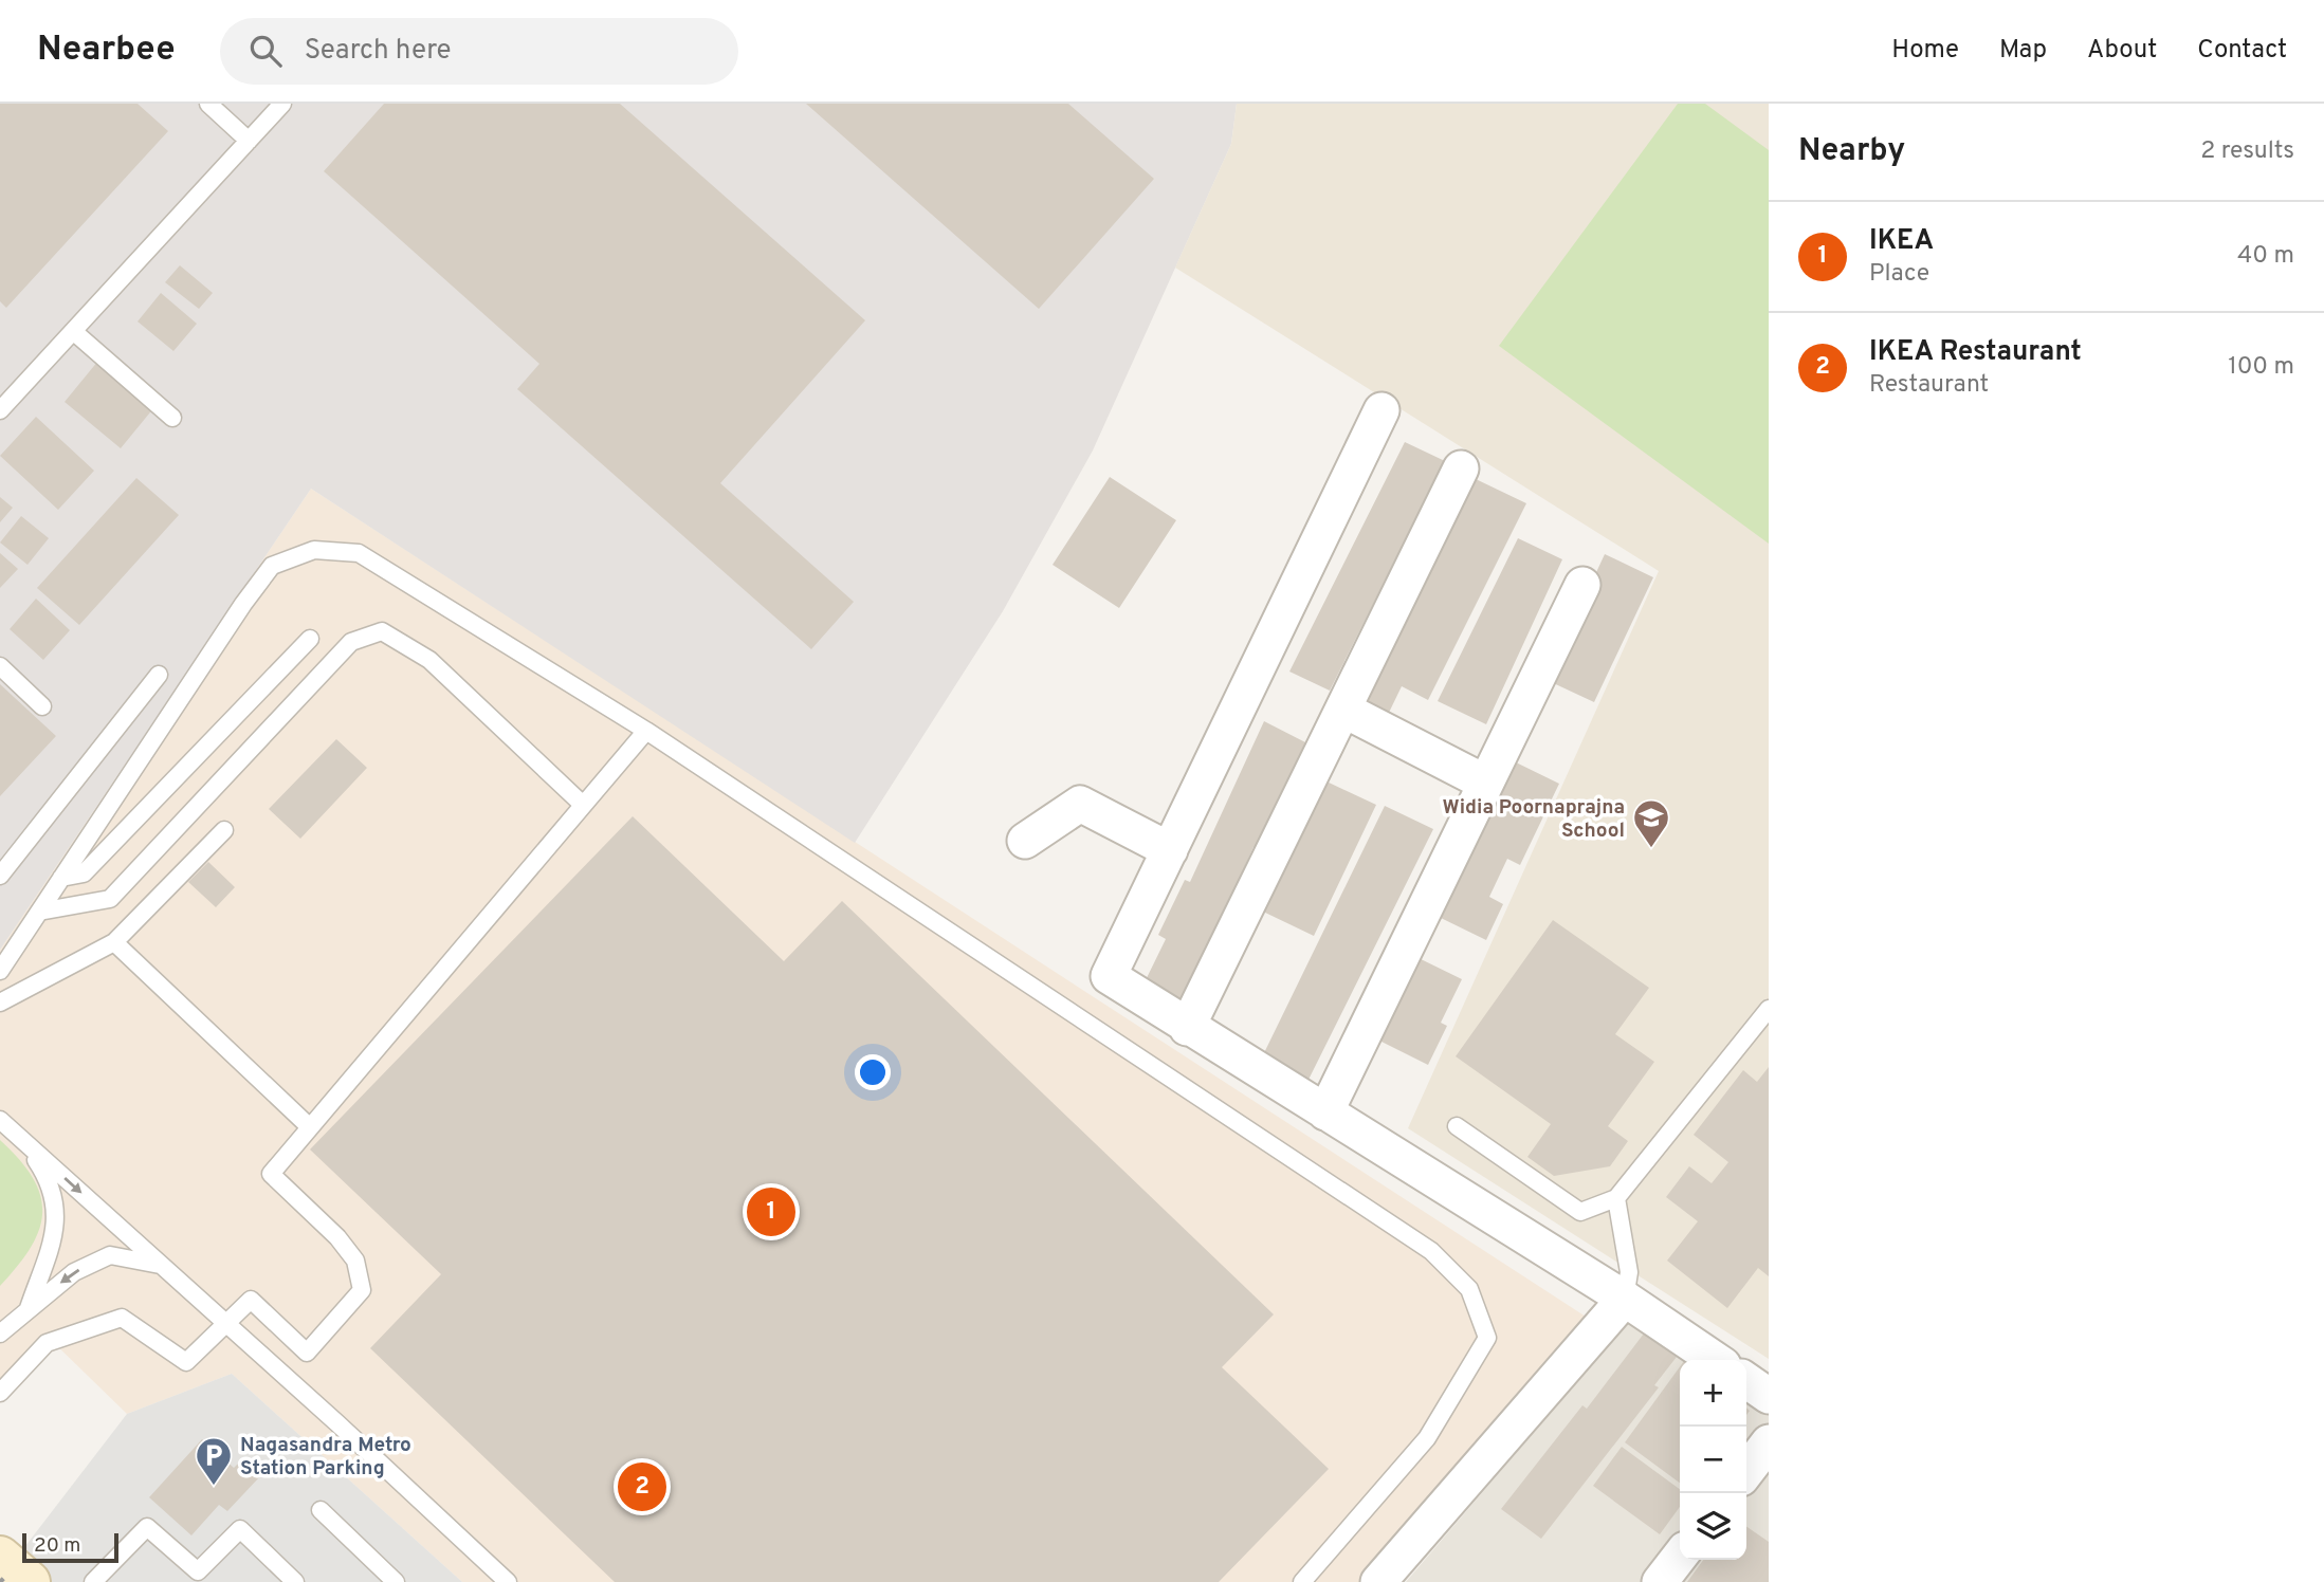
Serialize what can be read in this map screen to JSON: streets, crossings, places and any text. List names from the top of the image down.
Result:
{
  "places": {
    "school or university": ["Widia Poornaprajna School"],
    "parking": ["Nagasandra Metro Station Parking"]
  },
  "scale_bar": "20 m",
  "page": {
    "header": "Nearbee",
    "search": "Search here",
    "nav": [
      "Home",
      "Map",
      "About",
      "Contact"
    ],
    "heading": ["Nearby", "2 results"],
    "list": [
      {
        "mark": "1",
        "name": "IKEA",
        "note": "Place",
        "value": "40 m"
      },
      {
        "mark": "2",
        "name": "IKEA Restaurant",
        "note": "Restaurant",
        "value": "100 m"
      }
    ],
    "pins": ["1", "2"],
    "map_buttons": ["+", "−"],
    "scale": "20 m"
  }
}
